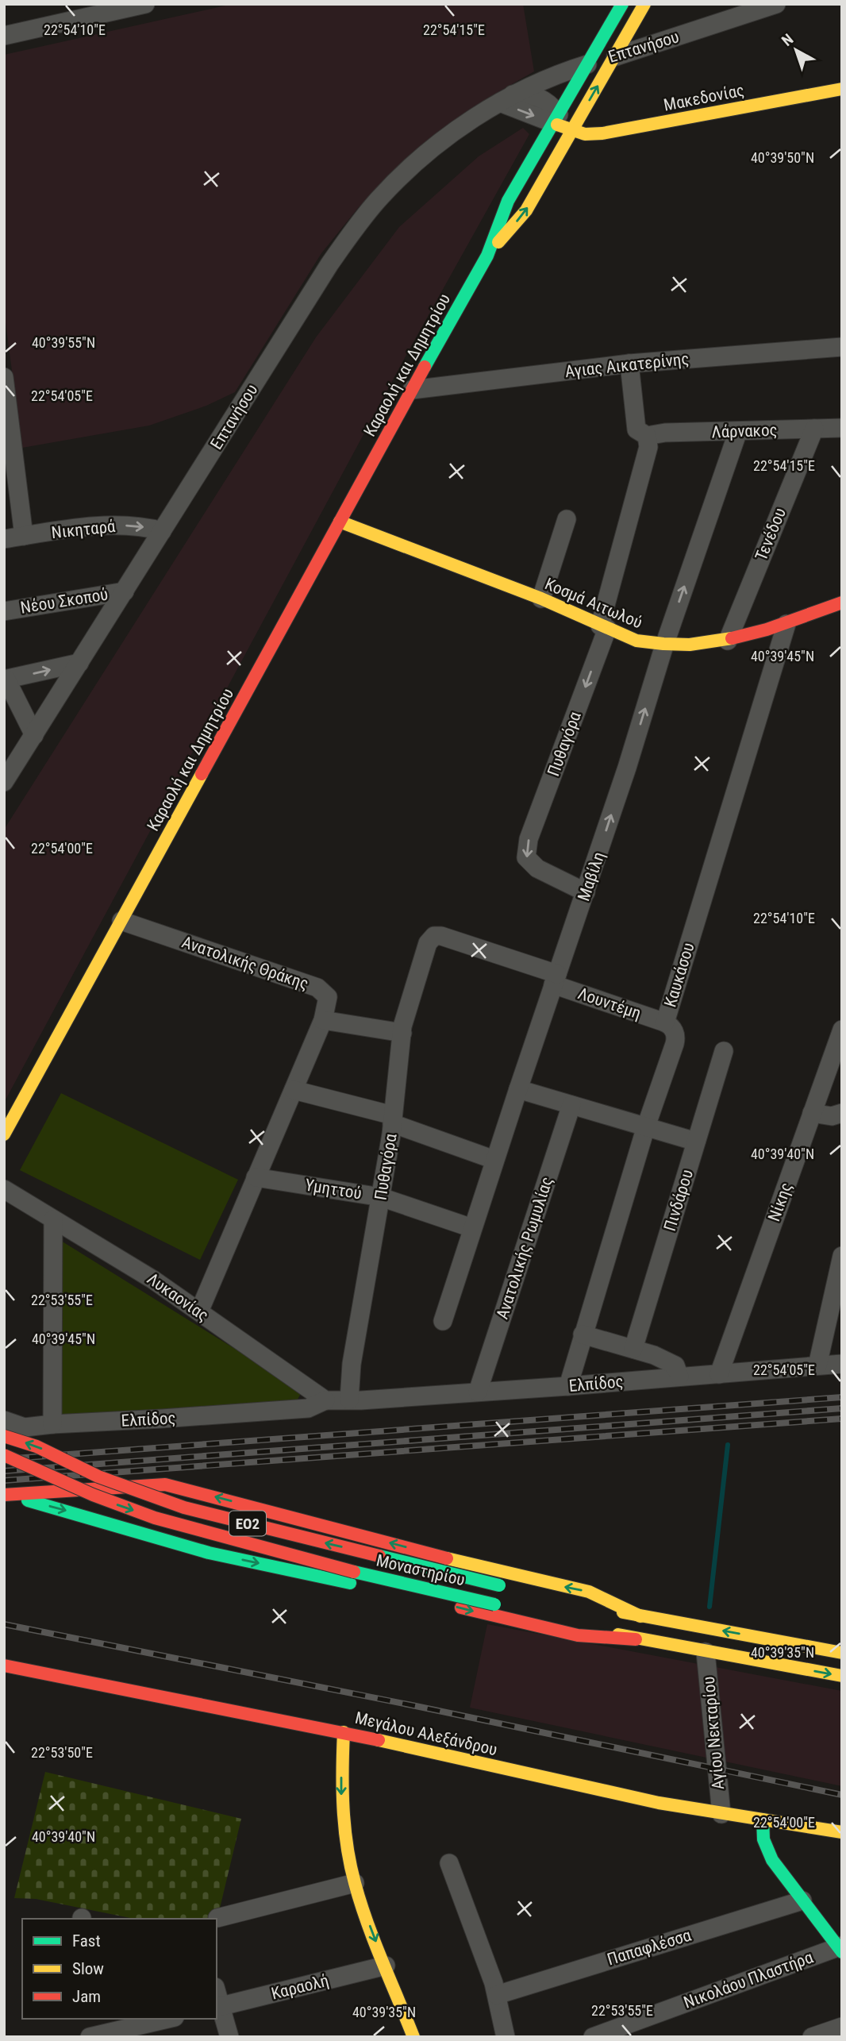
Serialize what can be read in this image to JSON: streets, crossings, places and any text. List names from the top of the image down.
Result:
{
  "streets": {
    "main road": [
      "Επτανήσου",
      "Μακεδονίας",
      "Καραολή και Δημητρίου",
      "Κοσμά Αιτωλού",
      "ΕΟ2",
      "Μοναστηρίου",
      "Μεγάλου Αλεξάνδρου"
    ],
    "street": [
      "Αγιας Αικατερίνης",
      "Λάρνακος",
      "Νικηταρά",
      "Τενέδου",
      "Νέου Σκοπού",
      "Πυθαγόρα",
      "Μαβίλη",
      "Ανατολικής Θράκης",
      "Καυκάσου",
      "Λουντέμη",
      "Υμηττού",
      "Πινδάρου",
      "Νίκης",
      "Ανατολικής Ρωμυλίας",
      "Λυκαονίας",
      "Ελπίδος",
      "Αγίου Νεκταρίου",
      "Παπαφλέσσα",
      "Νικολάου Πλαστήρα",
      "Καραολή"
    ]
  },
  "crossings": [
    ["Επτανήσου", "Καραολή και Δημητρίου"],
    ["Επτανήσου", "Νικηταρά"],
    ["Επτανήσου", "Νέου Σκοπού"],
    ["Μακεδονίας", "Καραολή και Δημητρίου"],
    ["Καραολή και Δημητρίου", "Αγιας Αικατερίνης"],
    ["Καραολή και Δημητρίου", "Κοσμά Αιτωλού"],
    ["Καραολή και Δημητρίου", "Ανατολικής Θράκης"],
    ["Λάρνακος", "Τενέδου"],
    ["Λάρνακος", "Πυθαγόρα"],
    ["Λάρνακος", "Μαβίλη"],
    ["Τενέδου", "Κοσμά Αιτωλού"],
    ["Κοσμά Αιτωλού", "Πυθαγόρα"],
    ["Κοσμά Αιτωλού", "Μαβίλη"],
    ["Κοσμά Αιτωλού", "Καυκάσου"],
    ["Πυθαγόρα", "Μαβίλη"],
    ["Πυθαγόρα", "Λουντέμη"],
    ["Πυθαγόρα", "Υμηττού"],
    ["Πυθαγόρα", "Ελπίδος"],
    ["Μαβίλη", "Λουντέμη"],
    ["Μαβίλη", "Υμηττού"],
    ["Ανατολικής Θράκης", "Υμηττού"],
    ["Ανατολικής Θράκης", "Λυκαονίας"],
    ["Καυκάσου", "Λουντέμη"],
    ["Καυκάσου", "Ελπίδος"],
    ["Νίκης", "Ελπίδος"],
    ["Ανατολικής Ρωμυλίας", "Ελπίδος"],
    ["Λυκαονίας", "Ελπίδος"],
    ["Μοναστηρίου", "Αγίου Νεκταρίου"],
    ["Αγίου Νεκταρίου", "Μεγάλου Αλεξάνδρου"]
  ],
  "one_way": ["Νικηταρά", "Μαβίλη"],
  "legend": ["Fast", "Slow", "Jam"],
  "north": "top left",
  "coordinates": [
    "22°54'10\"E",
    "22°54'15\"E",
    "40°39'50\"N",
    "40°39'55\"N",
    "22°54'05\"E",
    "40°39'45\"N",
    "22°54'00\"E",
    "40°39'40\"N",
    "22°53'55\"E",
    "40°39'35\"N",
    "22°53'50\"E"
  ]
}
